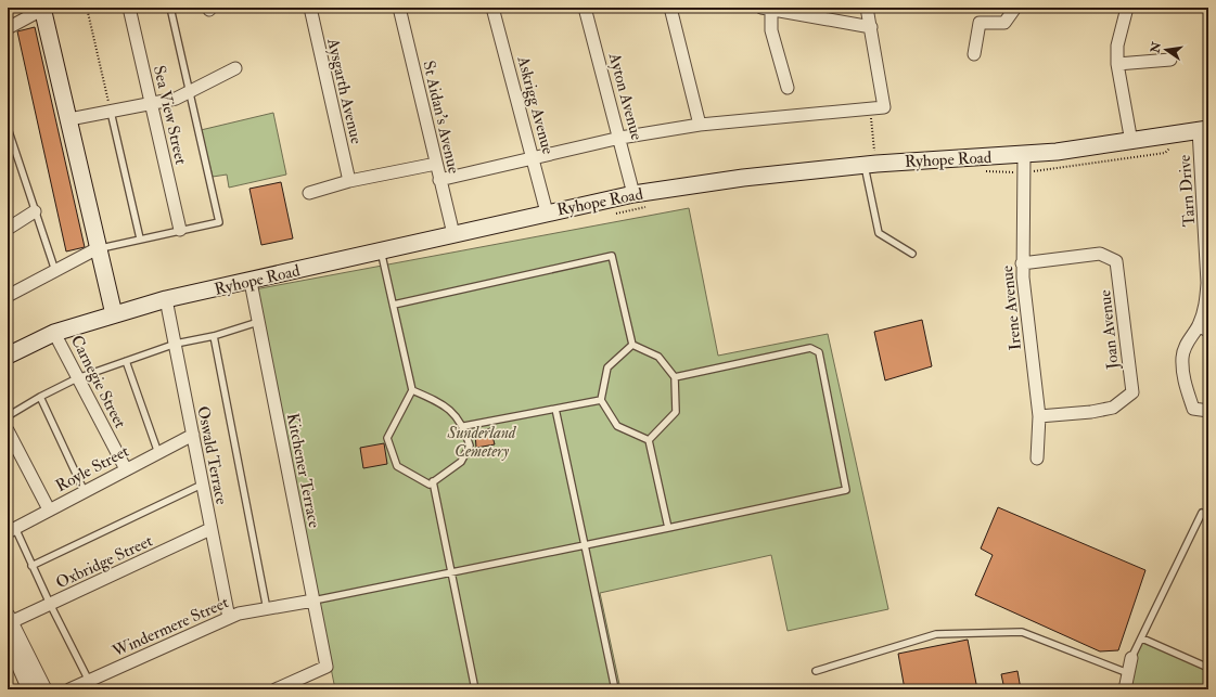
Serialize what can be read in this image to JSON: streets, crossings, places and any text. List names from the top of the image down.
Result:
{
  "streets": {
    "main road": ["Ryhope Road"],
    "street": [
      "Aysgarth Avenue",
      "Ayton Avenue",
      "Askrigg Avenue",
      "Sea View Street",
      "St Aidan's Avenue",
      "Tarn Drive",
      "Irene Avenue",
      "Joan Avenue",
      "Carnegie Street",
      "Oswald Terrace",
      "Royle Street",
      "Kitchener Terrace",
      "Oxbridge Street",
      "Windermere Street"
    ]
  },
  "crossings": [
    ["Ayton Avenue", "Ryhope Road"],
    ["Askrigg Avenue", "Ryhope Road"],
    ["St Aidan's Avenue", "Ryhope Road"],
    ["Ryhope Road", "Tarn Drive"],
    ["Ryhope Road", "Irene Avenue"],
    ["Ryhope Road", "Carnegie Street"],
    ["Ryhope Road", "Oswald Terrace"],
    ["Ryhope Road", "Kitchener Terrace"],
    ["Irene Avenue", "Joan Avenue"],
    ["Carnegie Street", "Royle Street"],
    ["Oswald Terrace", "Royle Street"],
    ["Oswald Terrace", "Oxbridge Street"],
    ["Oswald Terrace", "Windermere Street"],
    ["Kitchener Terrace", "Windermere Street"]
  ],
  "parks": ["Sunderland Cemetery"],
  "north": "left"
}
